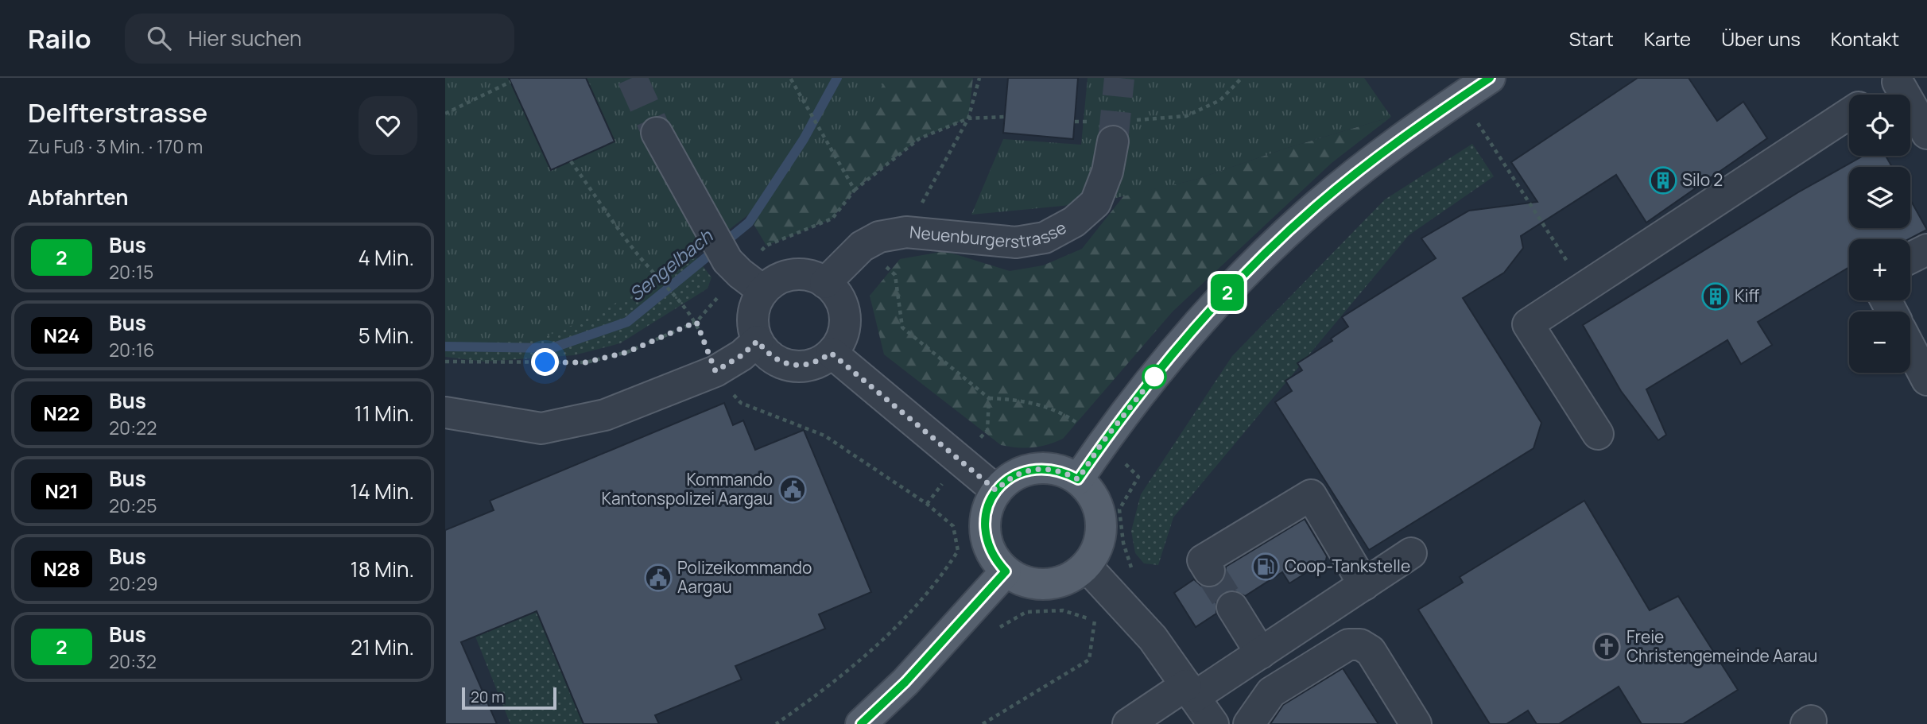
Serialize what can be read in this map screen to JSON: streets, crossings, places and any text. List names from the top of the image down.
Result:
{
  "streets": {
    "street": ["Neuenburgerstrasse"]
  },
  "water": ["Sengelbach"],
  "places": {
    "building": ["Silo 2", "Kiff"],
    "public building": ["Kommando Kantonspolizei Aargau", "Polizeikommando Aargau"],
    "fuel station": ["Coop-Tankstelle"],
    "church": ["Freie Christengemeinde Aarau"]
  },
  "lines": ["bus line 2"],
  "scale_bar": "20 m",
  "page": {
    "header": "Railo",
    "search": "Hier suchen",
    "nav": [
      "Start",
      "Karte",
      "Über uns",
      "Kontakt"
    ],
    "heading": [
      ["Delfterstrasse", "Zu Fuß · 3 Min. · 170 m"],
      "Abfahrten"
    ],
    "on_map": "2",
    "map_buttons": ["+", "−"],
    "list": [
      {
        "mark": "2",
        "name": "Bus",
        "note": "20:15",
        "value": "4 Min."
      },
      {
        "mark": "N24",
        "name": "Bus",
        "note": "20:16",
        "value": "5 Min."
      },
      {
        "mark": "N22",
        "name": "Bus",
        "note": "20:22",
        "value": "11 Min."
      },
      {
        "mark": "N21",
        "name": "Bus",
        "note": "20:25",
        "value": "14 Min."
      },
      {
        "mark": "N28",
        "name": "Bus",
        "note": "20:29",
        "value": "18 Min."
      },
      {
        "mark": "2",
        "name": "Bus",
        "note": "20:32",
        "value": "21 Min."
      }
    ],
    "scale": "20 m"
  }
}
